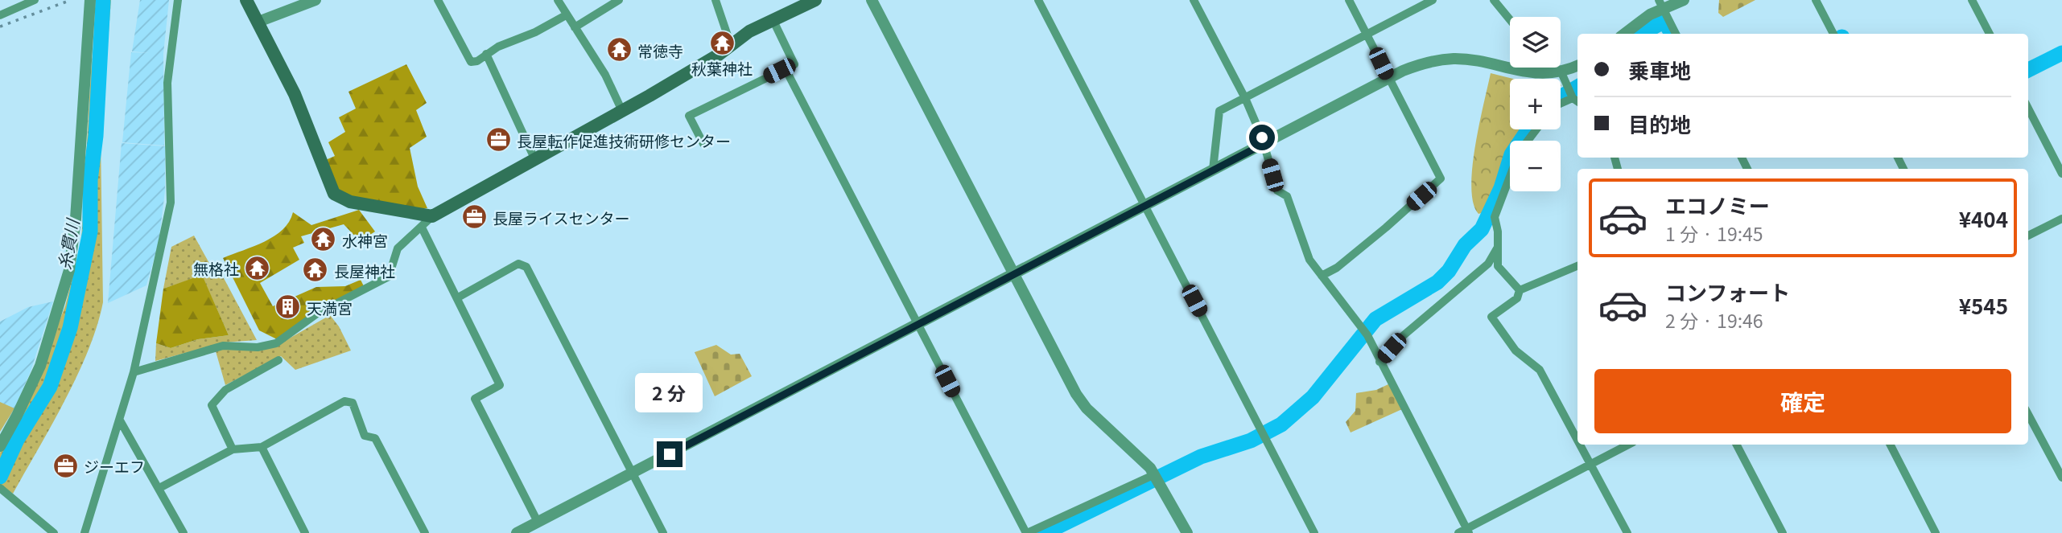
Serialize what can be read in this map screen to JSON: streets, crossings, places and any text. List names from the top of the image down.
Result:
{
  "water": ["糸貫川"],
  "places": {
    "temple": [
      "秋葉神社",
      "常徳寺",
      "水神宮",
      "無格社",
      "長屋神社"
    ],
    "office": ["長屋転作促進技術研修センター", "長屋ライスセンター", "ジーエフ"],
    "building": ["天満宮"]
  },
  "page": {
    "map_buttons": ["+", "−"],
    "banner": ["乗車地", "目的地"],
    "list": [
      {
        "name": "エコノミー",
        "note": "1 分 · 19:45",
        "value": "¥404"
      },
      {
        "name": "コンフォート",
        "note": "2 分 · 19:46",
        "value": "¥545"
      }
    ],
    "buttons": "確定",
    "bubble": "2 分"
  }
}
